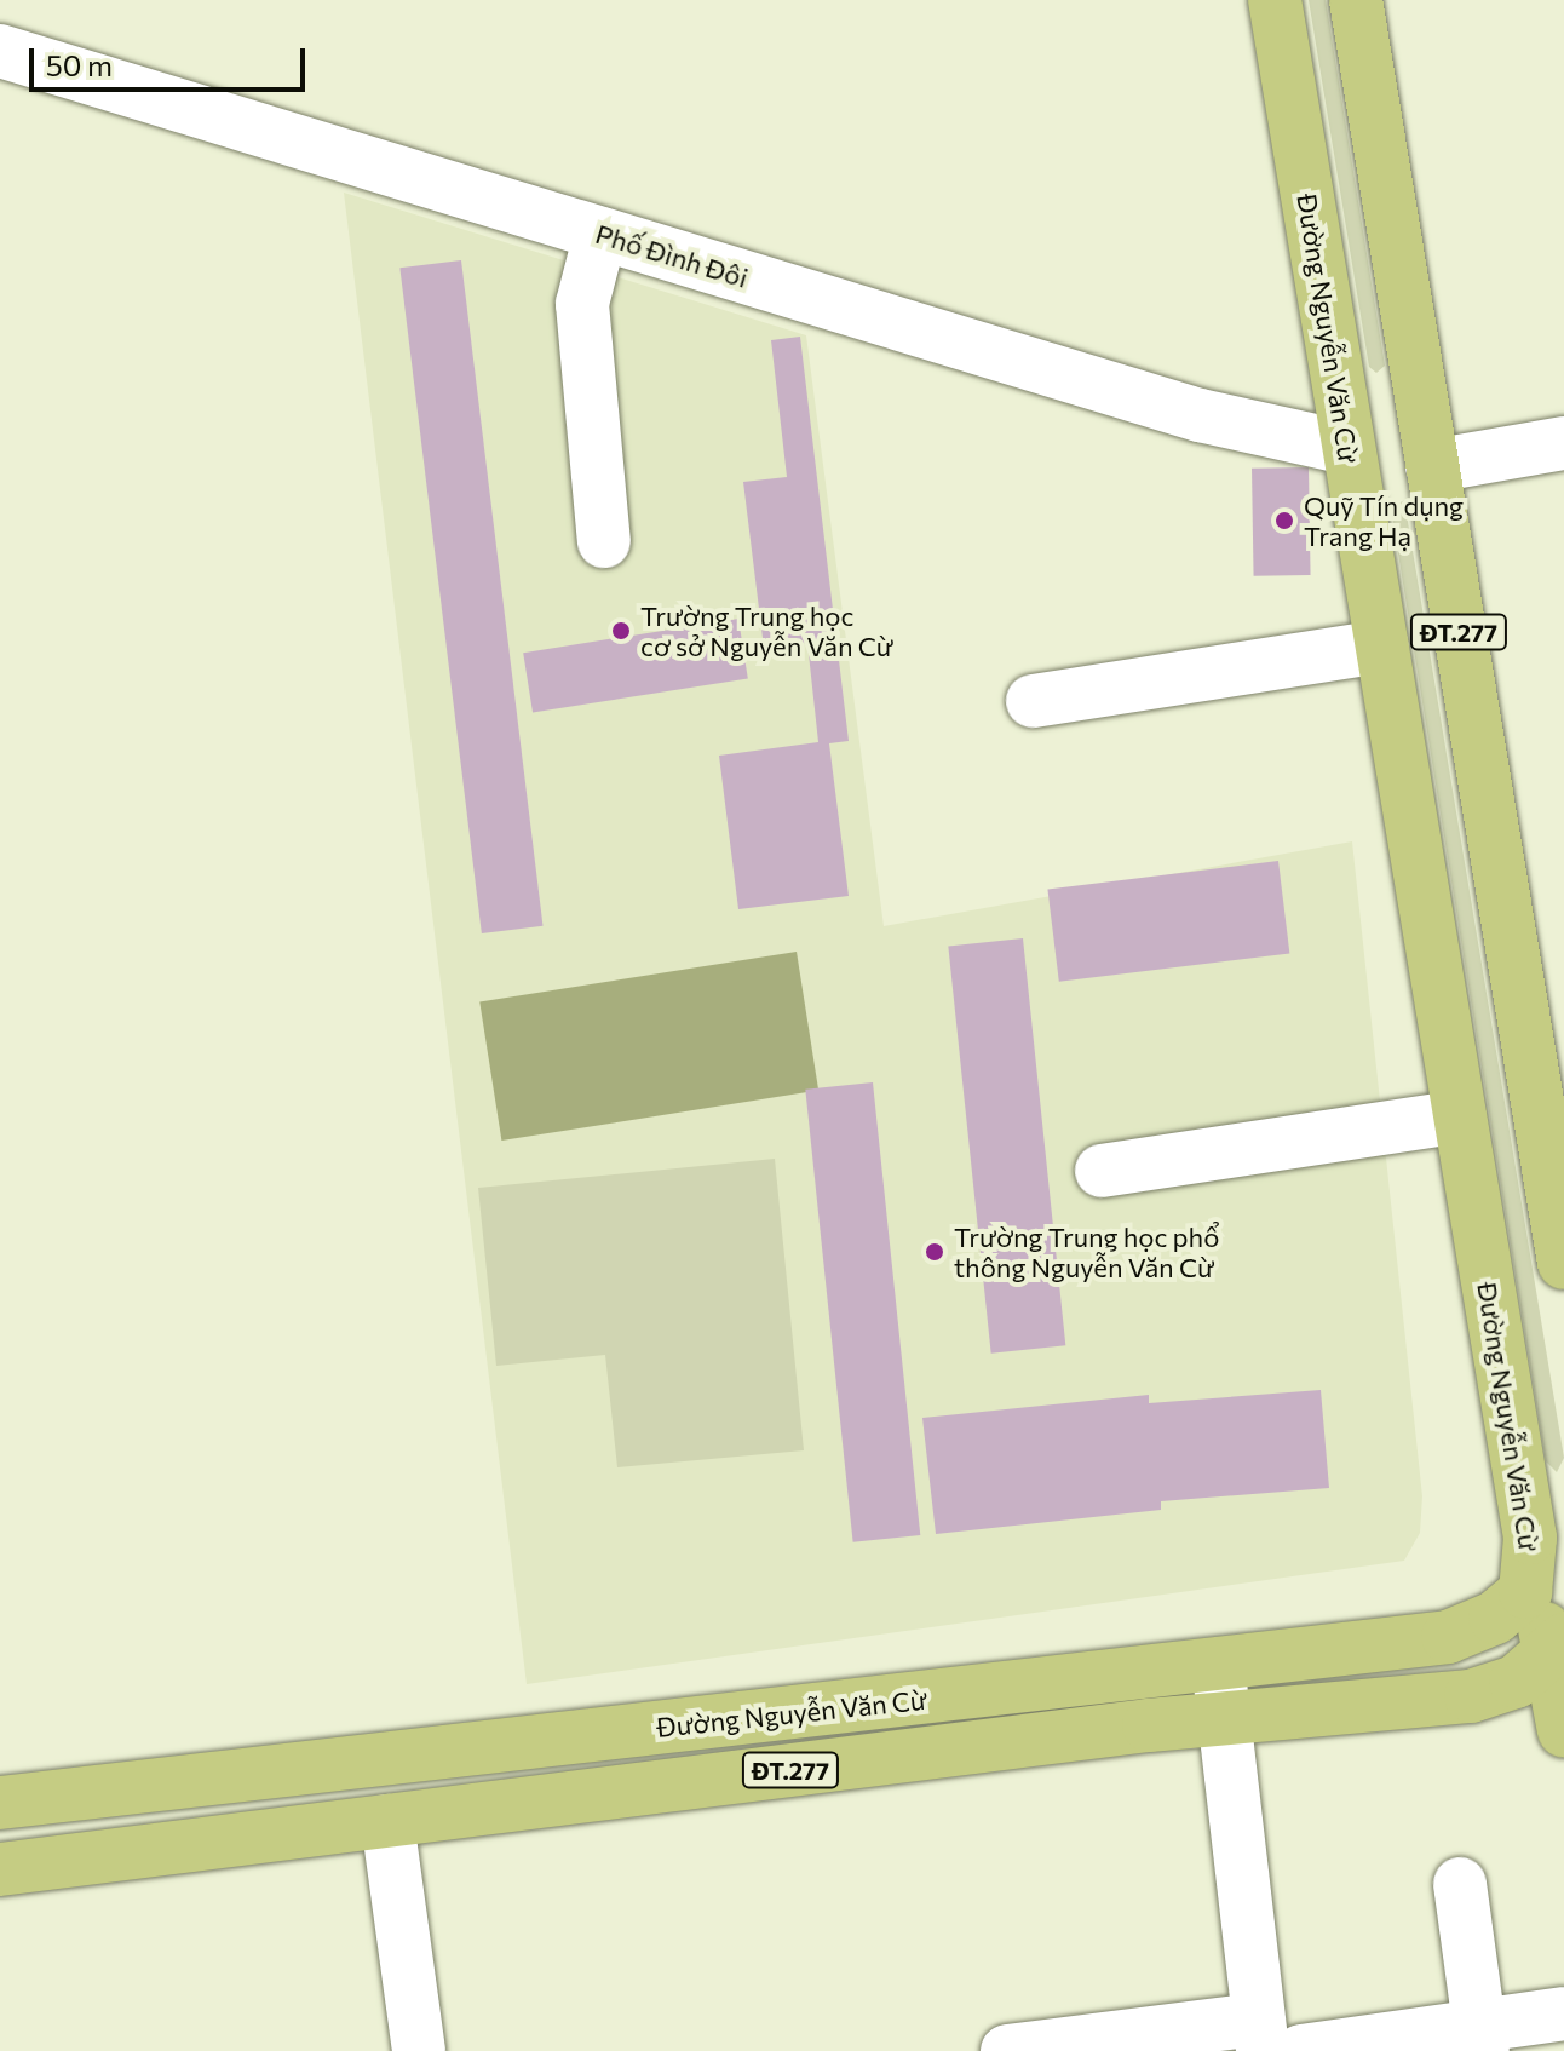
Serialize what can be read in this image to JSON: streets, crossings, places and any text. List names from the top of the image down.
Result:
{
  "streets": {
    "main road": ["Đường Nguyễn Văn Cừ", "ĐT.277"],
    "street": ["Phố Đình Đôi"]
  },
  "crossings": [
    ["Phố Đình Đôi", "Đường Nguyễn Văn Cừ"]
  ],
  "places": ["Quỹ Tín dụng Trang Hạ", "Trường Trung học cơ sở Nguyễn Văn Cừ", "Trường Trung học phổ thông Nguyễn Văn Cừ"],
  "scale_bar": "50 m"
}
